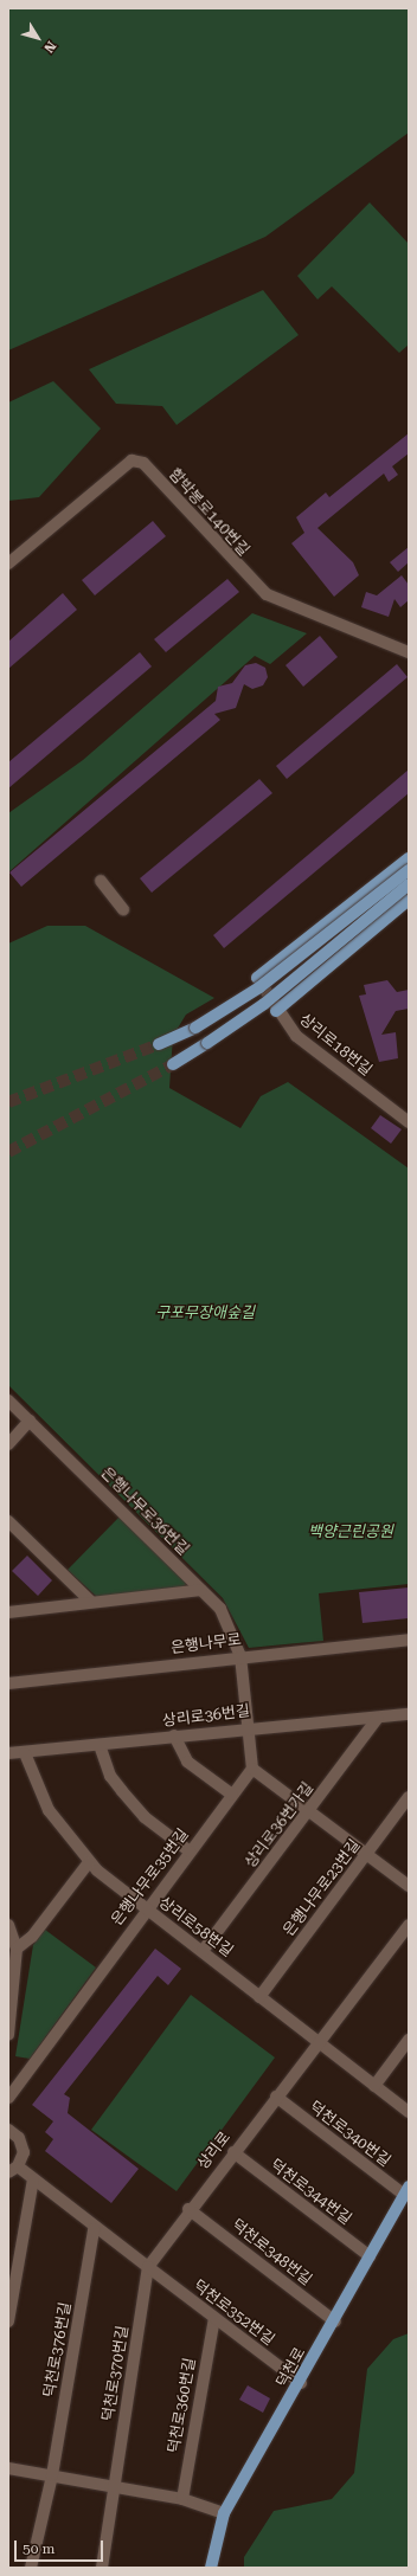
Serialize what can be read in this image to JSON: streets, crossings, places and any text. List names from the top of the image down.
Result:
{
  "streets": {
    "main road": ["덕천로"],
    "street": [
      "함박봉로140번길",
      "상리로18번길",
      "은행나무로36번길",
      "은행나무로",
      "상리로36번길",
      "상리로36번가길",
      "은행나무로35번길",
      "은행나무로23번길",
      "상리로58번길",
      "덕천로340번길",
      "상리로",
      "덕천로344번길",
      "덕천로348번길",
      "덕천로352번길",
      "덕천로376번길",
      "덕천로370번길",
      "덕천로360번길"
    ]
  },
  "crossings": [
    ["은행나무로36번길", "은행나무로"],
    ["상리로36번길", "상리로36번가길"],
    ["상리로36번길", "상리로58번길"],
    ["상리로36번가길", "상리로58번길"],
    ["은행나무로35번길", "상리로58번길"],
    ["은행나무로23번길", "상리로58번길"],
    ["상리로58번길", "상리로"],
    ["덕천로340번길", "상리로"],
    ["덕천로340번길", "덕천로"],
    ["상리로", "덕천로344번길"],
    ["상리로", "덕천로348번길"],
    ["상리로", "덕천로352번길"],
    ["상리로", "덕천로370번길"],
    ["덕천로344번길", "덕천로"],
    ["덕천로348번길", "덕천로"],
    ["덕천로352번길", "덕천로"],
    ["덕천로352번길", "덕천로370번길"],
    ["덕천로352번길", "덕천로360번길"]
  ],
  "parks": ["구포무장애숲길", "백양근린공원"],
  "scale_bar": "50 m",
  "north": "bottom right"
}
